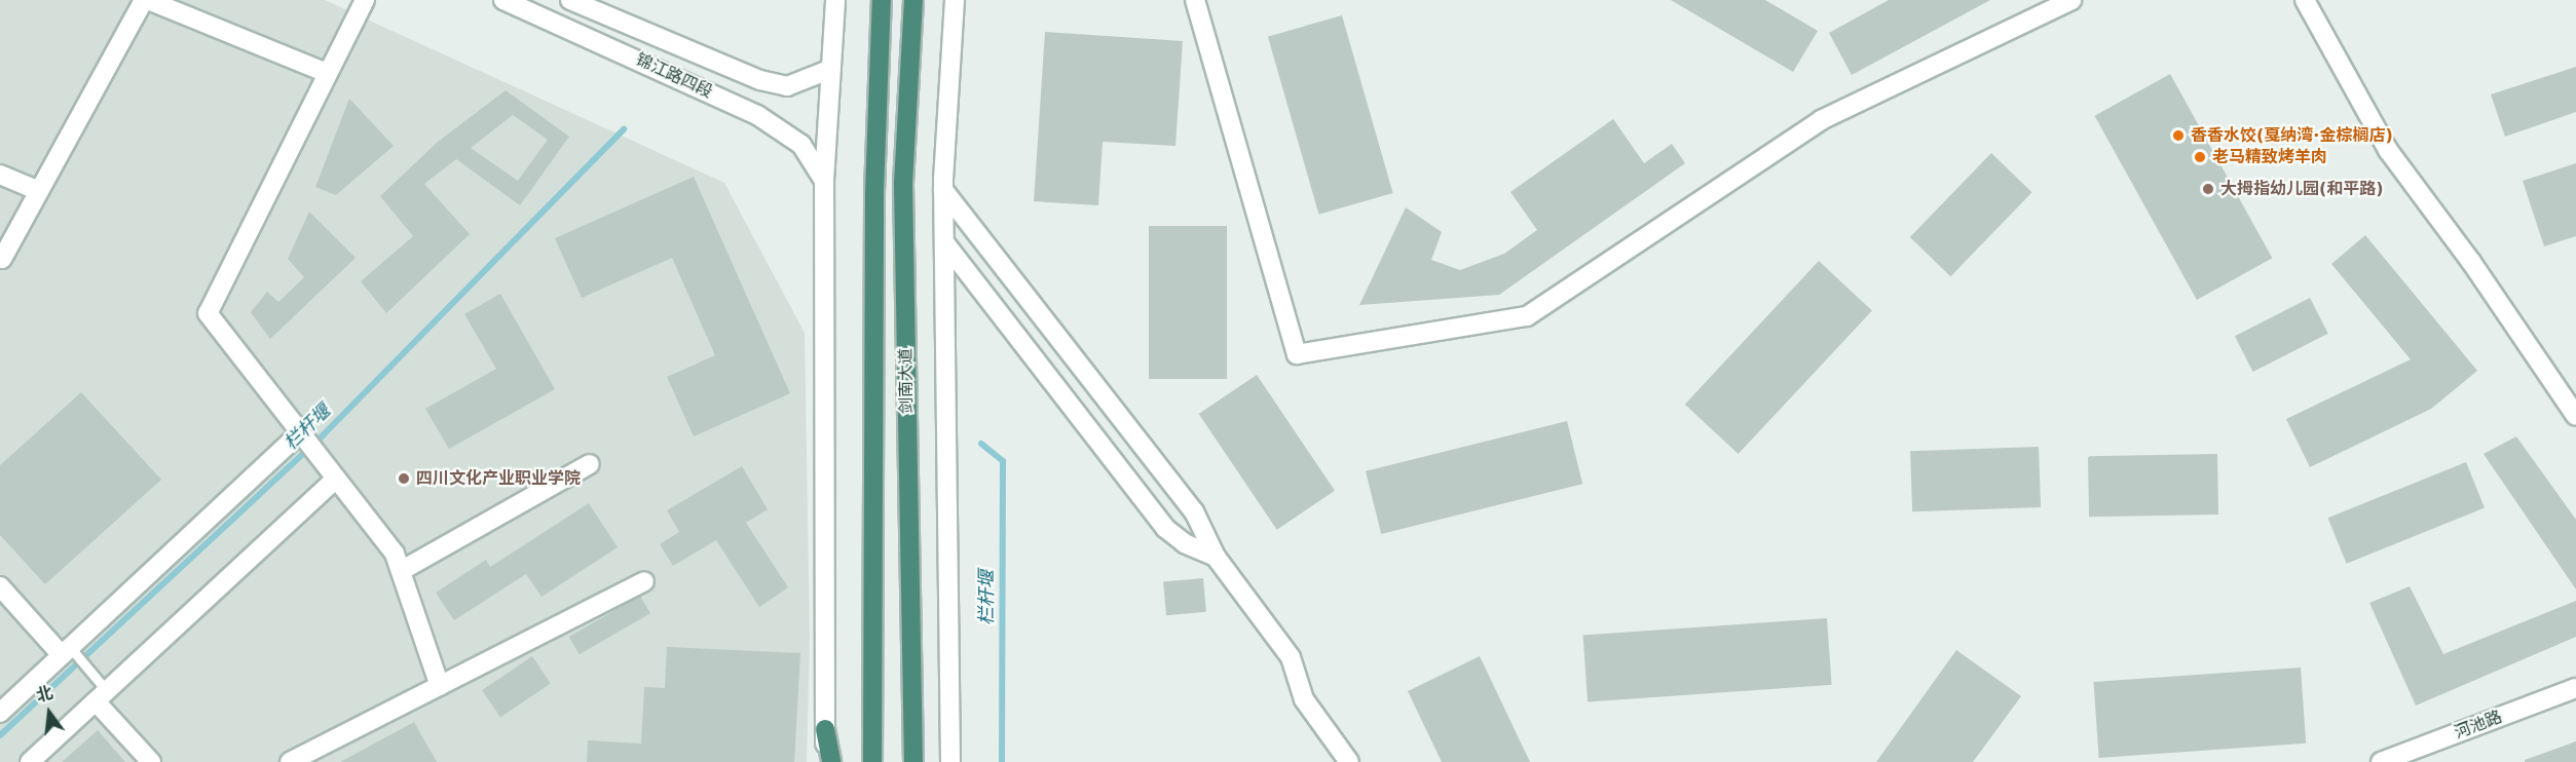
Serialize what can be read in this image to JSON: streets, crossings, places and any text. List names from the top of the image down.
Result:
{
  "streets": {
    "highway": ["剑南大道"],
    "street": ["锦江路四段", "河池路"]
  },
  "water": ["栏杆堰"],
  "places": [
    "香香水饺(戛纳湾·金棕榈店)",
    "老马精致烤羊肉",
    "大拇指幼儿园(和平路)",
    "四川文化产业职业学院"
  ],
  "north": "top"
}
